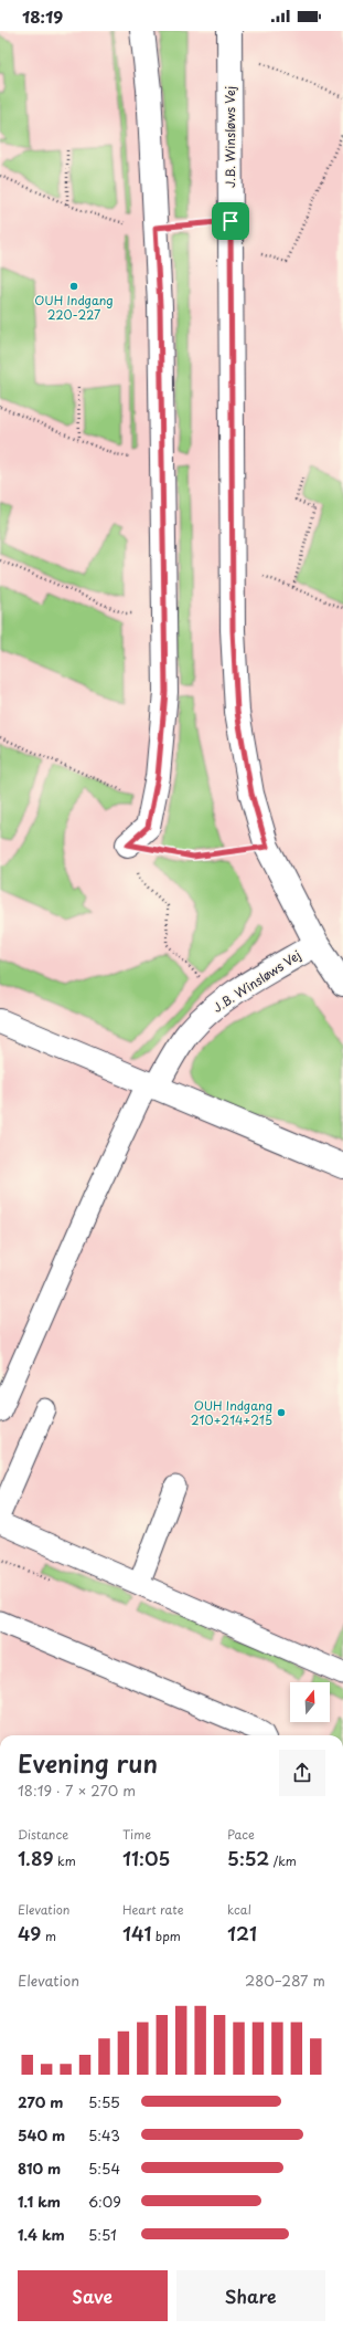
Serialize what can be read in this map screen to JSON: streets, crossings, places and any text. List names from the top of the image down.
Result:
{
  "streets": {
    "street": ["J.B. Winsløws Vej"]
  },
  "places": ["OUH Indgang 220-227", "OUH Indgang 210+214+215"],
  "north": "top",
  "page": {
    "status": "18:19",
    "heading": ["Evening run", "18:19 · 7 × 270 m"],
    "stats": [
      ["Distance", "1.89 km"],
      ["Time", "11:05"],
      ["Pace", "5:52 /km"],
      ["Elevation", "49 m"],
      ["Heart rate", "141 bpm"],
      ["kcal", "121"]
    ],
    "chart": ["Elevation", "280–287 m"],
    "list": [
      {
        "name": "270 m",
        "note": "5:55"
      },
      {
        "name": "540 m",
        "note": "5:43"
      },
      {
        "name": "810 m",
        "note": "5:54"
      },
      {
        "name": "1.1 km",
        "note": "6:09"
      },
      {
        "name": "1.4 km",
        "note": "5:51"
      }
    ],
    "buttons": ["Save", "Share"]
  }
}
